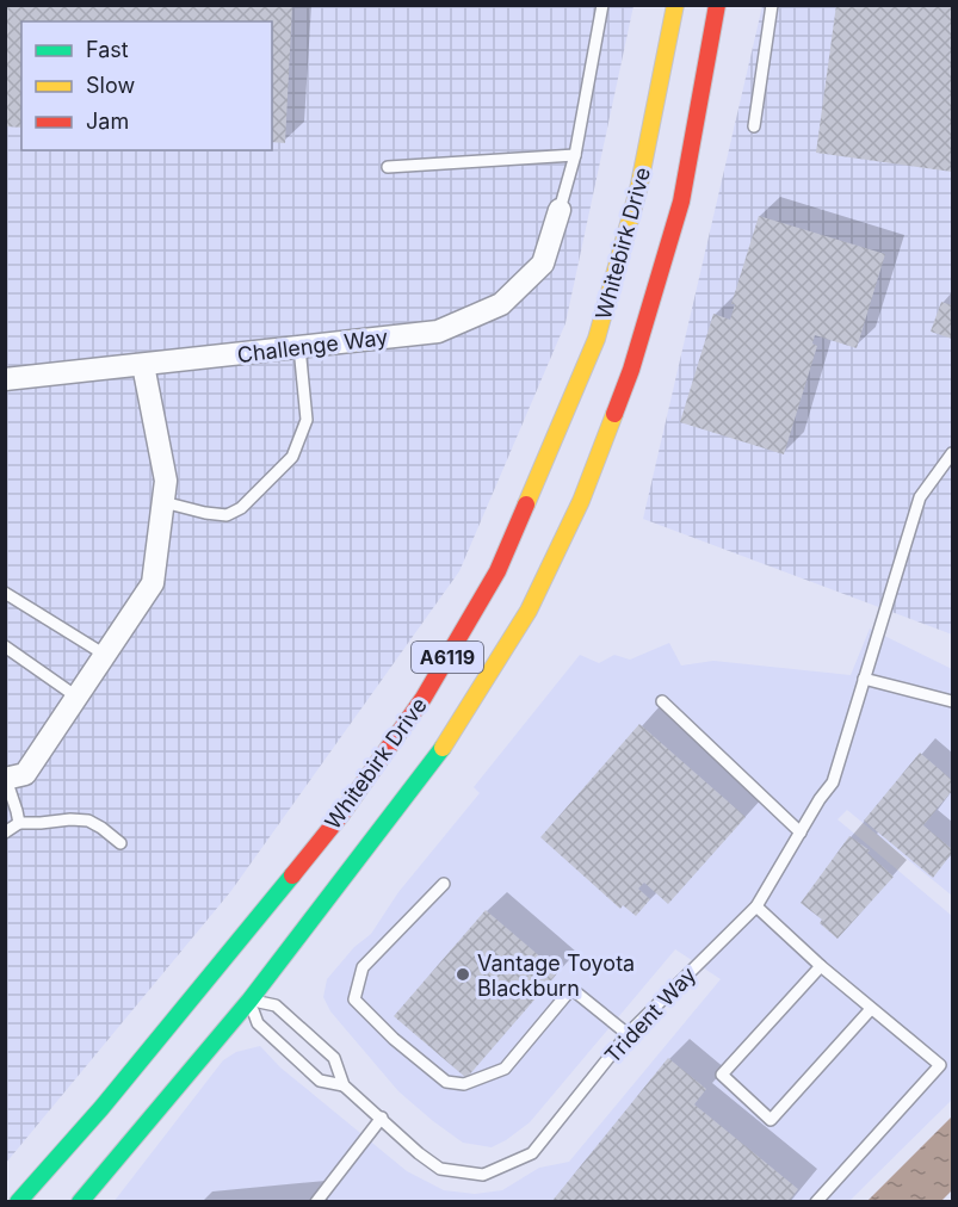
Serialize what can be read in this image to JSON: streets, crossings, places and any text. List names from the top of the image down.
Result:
{
  "streets": {
    "highway": ["Whitebirk Drive", "A6119"],
    "street": ["Challenge Way"],
    "lane": ["Trident Way"]
  },
  "crossings": [
    ["Whitebirk Drive", "Trident Way"]
  ],
  "places": ["Vantage Toyota Blackburn"],
  "legend": ["Fast", "Slow", "Jam"]
}
